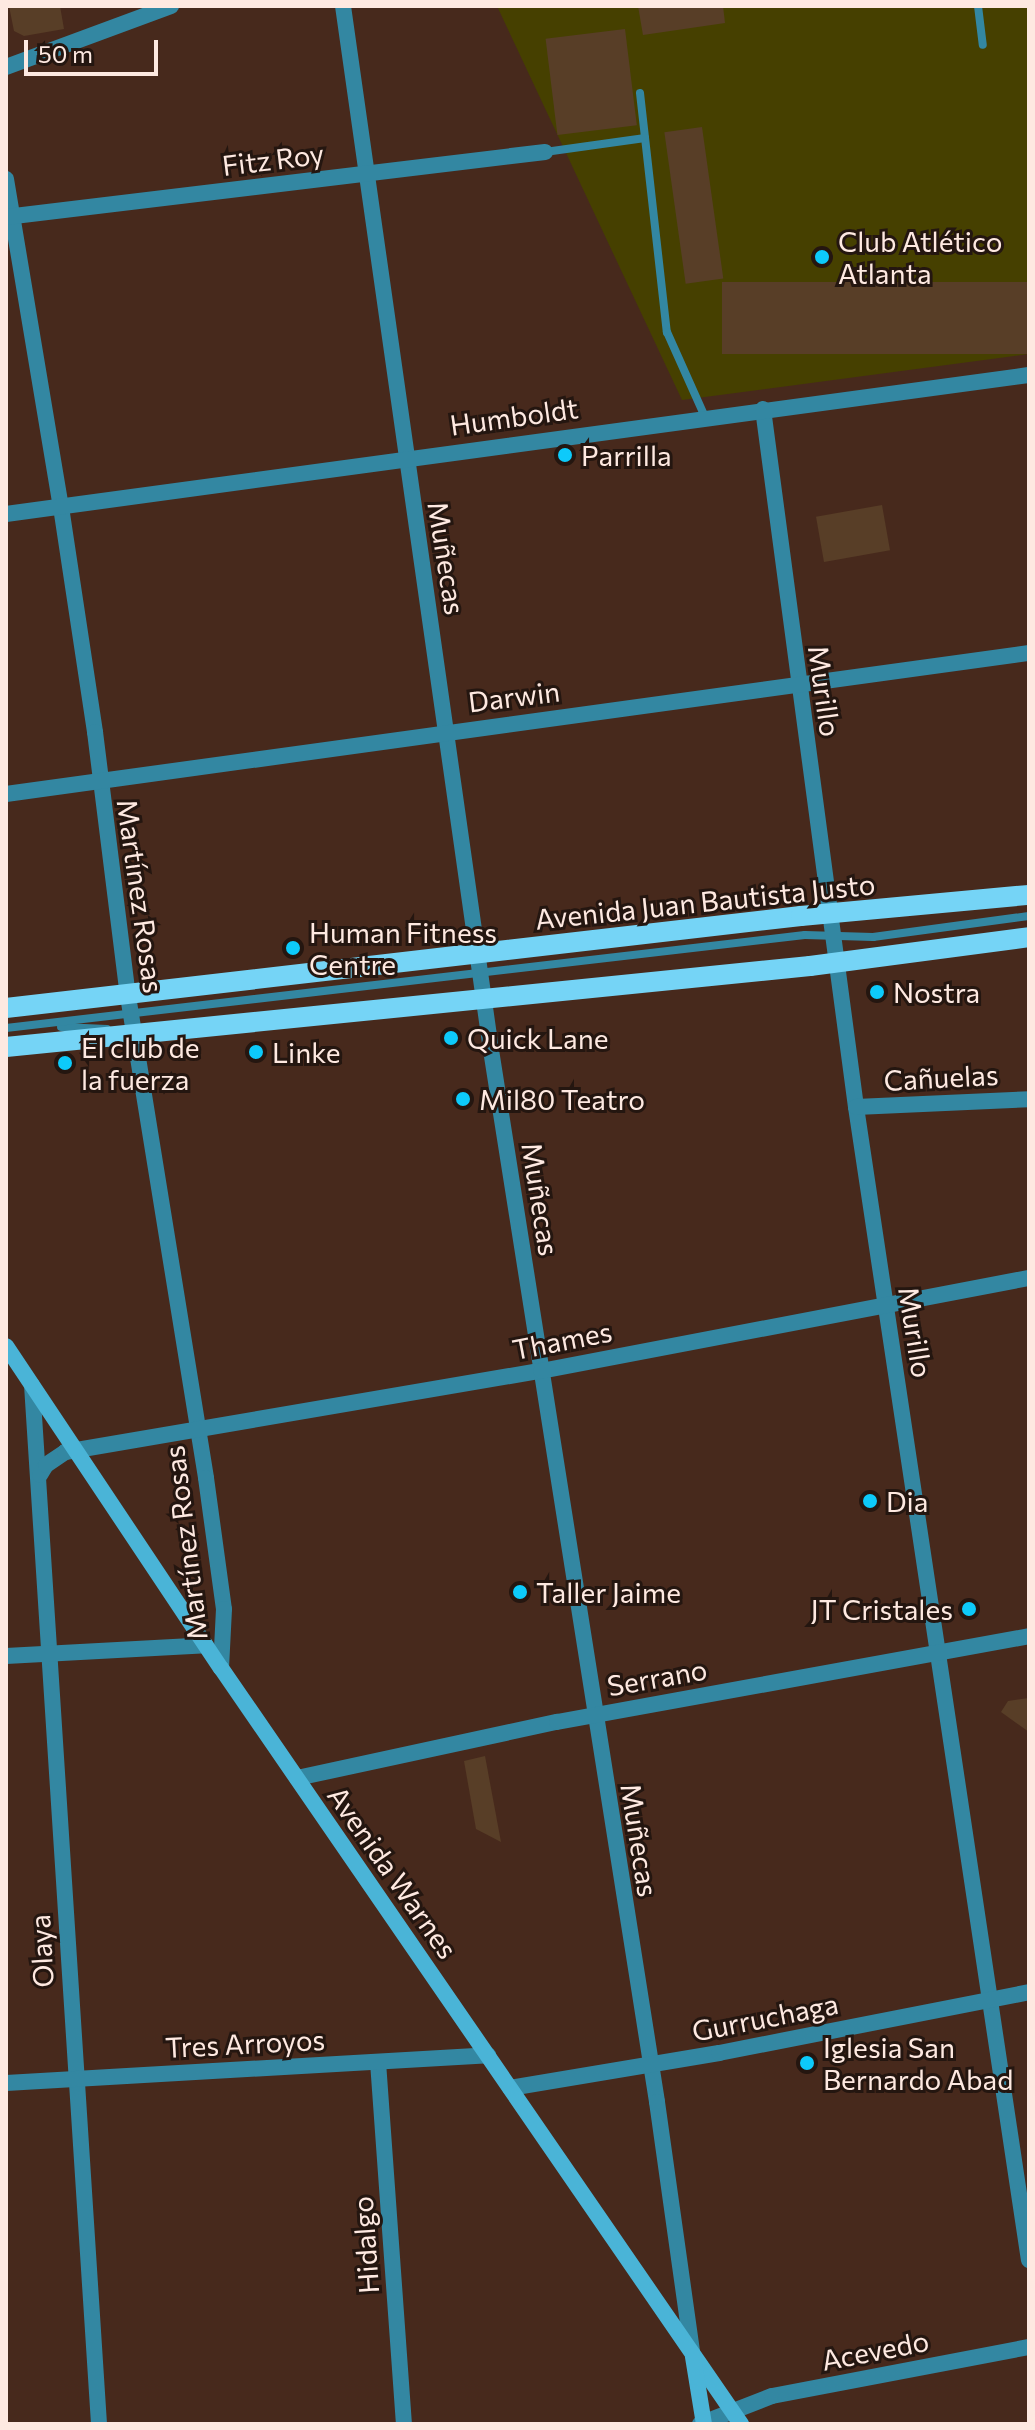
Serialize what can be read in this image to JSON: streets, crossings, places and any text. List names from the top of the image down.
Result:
{
  "streets": {
    "main road": ["Avenida Juan Bautista Justo", "Avenida Warnes"],
    "street": [
      "Fitz Roy",
      "Humboldt",
      "Muñecas",
      "Murillo",
      "Darwin",
      "Martínez Rosas",
      "Cañuelas",
      "Thames",
      "Serrano",
      "Olaya",
      "Gurruchaga",
      "Tres Arroyos",
      "Hidalgo",
      "Acevedo"
    ]
  },
  "crossings": [
    ["Fitz Roy", "Muñecas"],
    ["Fitz Roy", "Martínez Rosas"],
    ["Humboldt", "Muñecas"],
    ["Humboldt", "Murillo"],
    ["Humboldt", "Martínez Rosas"],
    ["Muñecas", "Darwin"],
    ["Muñecas", "Avenida Juan Bautista Justo"],
    ["Muñecas", "Thames"],
    ["Muñecas", "Serrano"],
    ["Muñecas", "Avenida Warnes"],
    ["Muñecas", "Gurruchaga"],
    ["Murillo", "Darwin"],
    ["Murillo", "Avenida Juan Bautista Justo"],
    ["Murillo", "Cañuelas"],
    ["Murillo", "Thames"],
    ["Murillo", "Serrano"],
    ["Murillo", "Gurruchaga"],
    ["Darwin", "Martínez Rosas"],
    ["Martínez Rosas", "Avenida Juan Bautista Justo"],
    ["Martínez Rosas", "Thames"],
    ["Martínez Rosas", "Avenida Warnes"],
    ["Thames", "Avenida Warnes"],
    ["Serrano", "Avenida Warnes"],
    ["Avenida Warnes", "Olaya"],
    ["Avenida Warnes", "Gurruchaga"],
    ["Avenida Warnes", "Tres Arroyos"],
    ["Avenida Warnes", "Acevedo"],
    ["Olaya", "Tres Arroyos"],
    ["Tres Arroyos", "Hidalgo"]
  ],
  "places": [
    "Club Atlético Atlanta",
    "Parrilla",
    "Human Fitness Centre",
    "Nostra",
    "Quick Lane",
    "Linke",
    "El club de la fuerza",
    "Mil80 Teatro",
    "Dia",
    "Taller Jaime",
    "JT Cristales",
    "Iglesia San Bernardo Abad"
  ],
  "scale_bar": "50 m"
}
